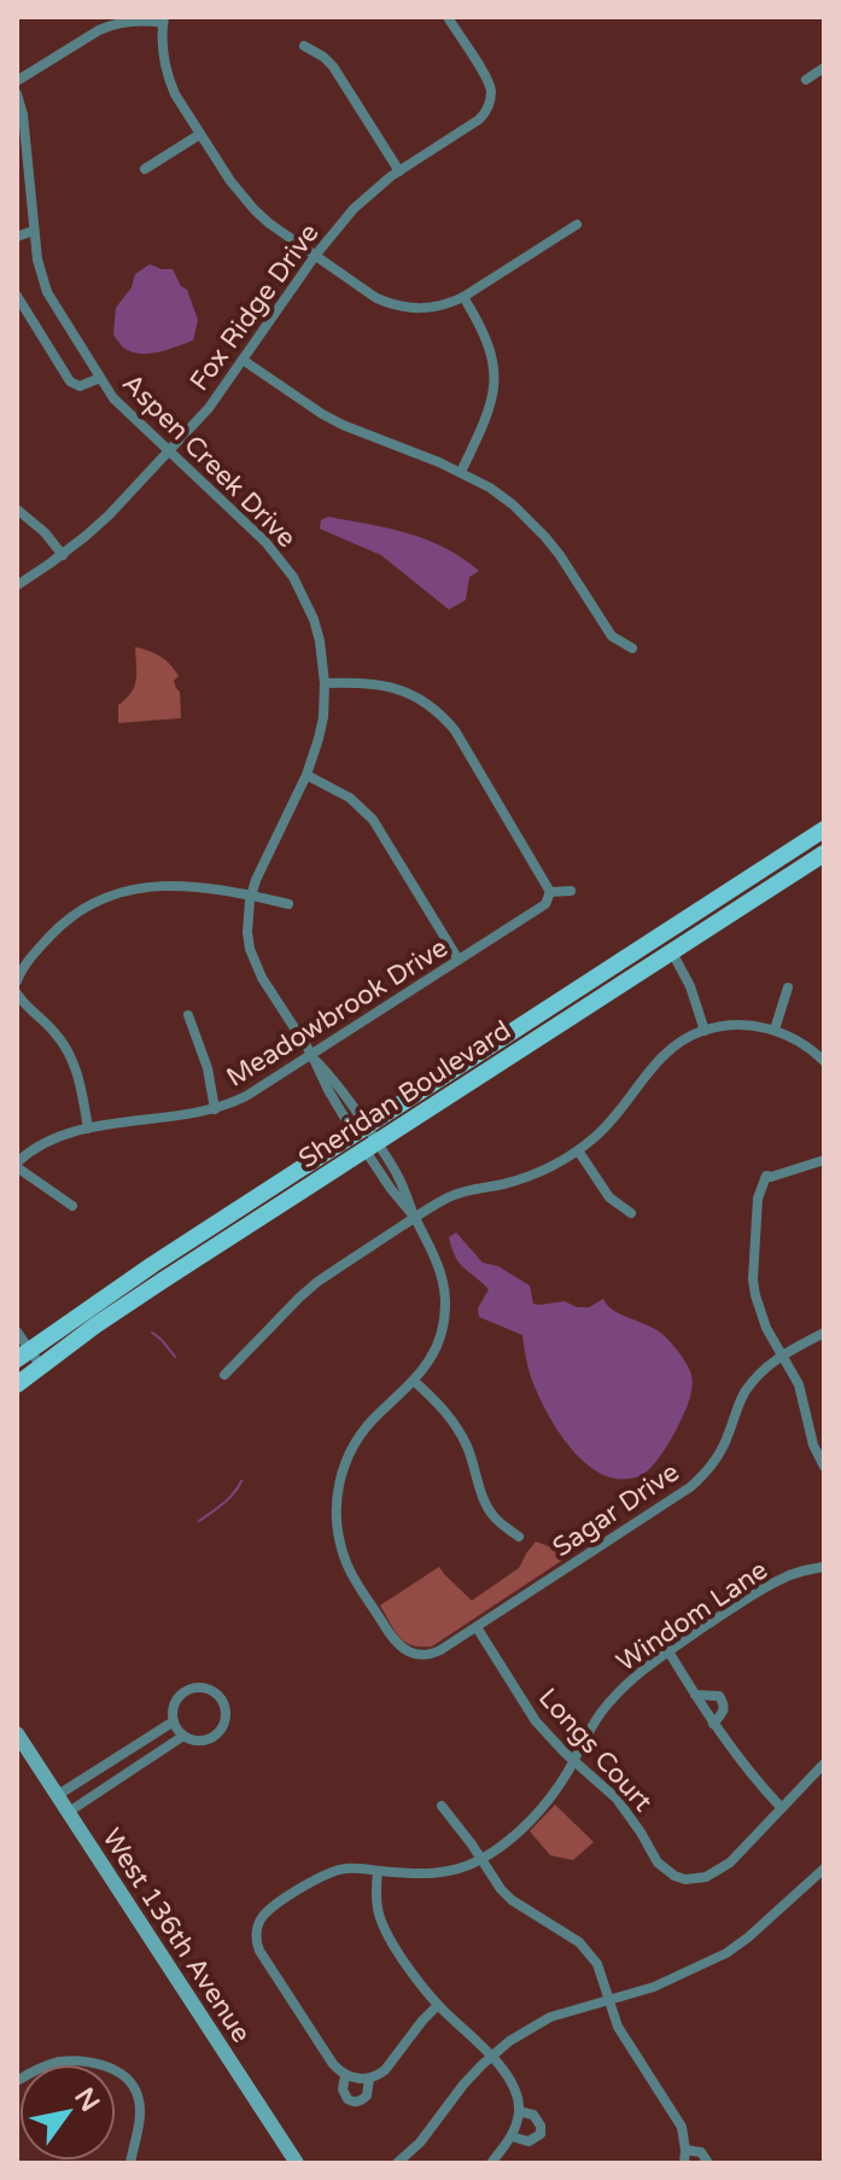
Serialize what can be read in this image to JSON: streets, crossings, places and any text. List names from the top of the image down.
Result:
{
  "streets": {
    "main road": ["Sheridan Boulevard", "West 136th Avenue"],
    "street": [
      "Fox Ridge Drive",
      "Aspen Creek Drive",
      "Meadowbrook Drive",
      "Sagar Drive",
      "Windom Lane",
      "Longs Court"
    ]
  },
  "crossings": [
    ["Fox Ridge Drive", "Aspen Creek Drive"],
    ["Aspen Creek Drive", "Meadowbrook Drive"],
    ["Aspen Creek Drive", "Sheridan Boulevard"],
    ["Sagar Drive", "Longs Court"],
    ["Windom Lane", "Longs Court"]
  ],
  "north": "top right"
}
